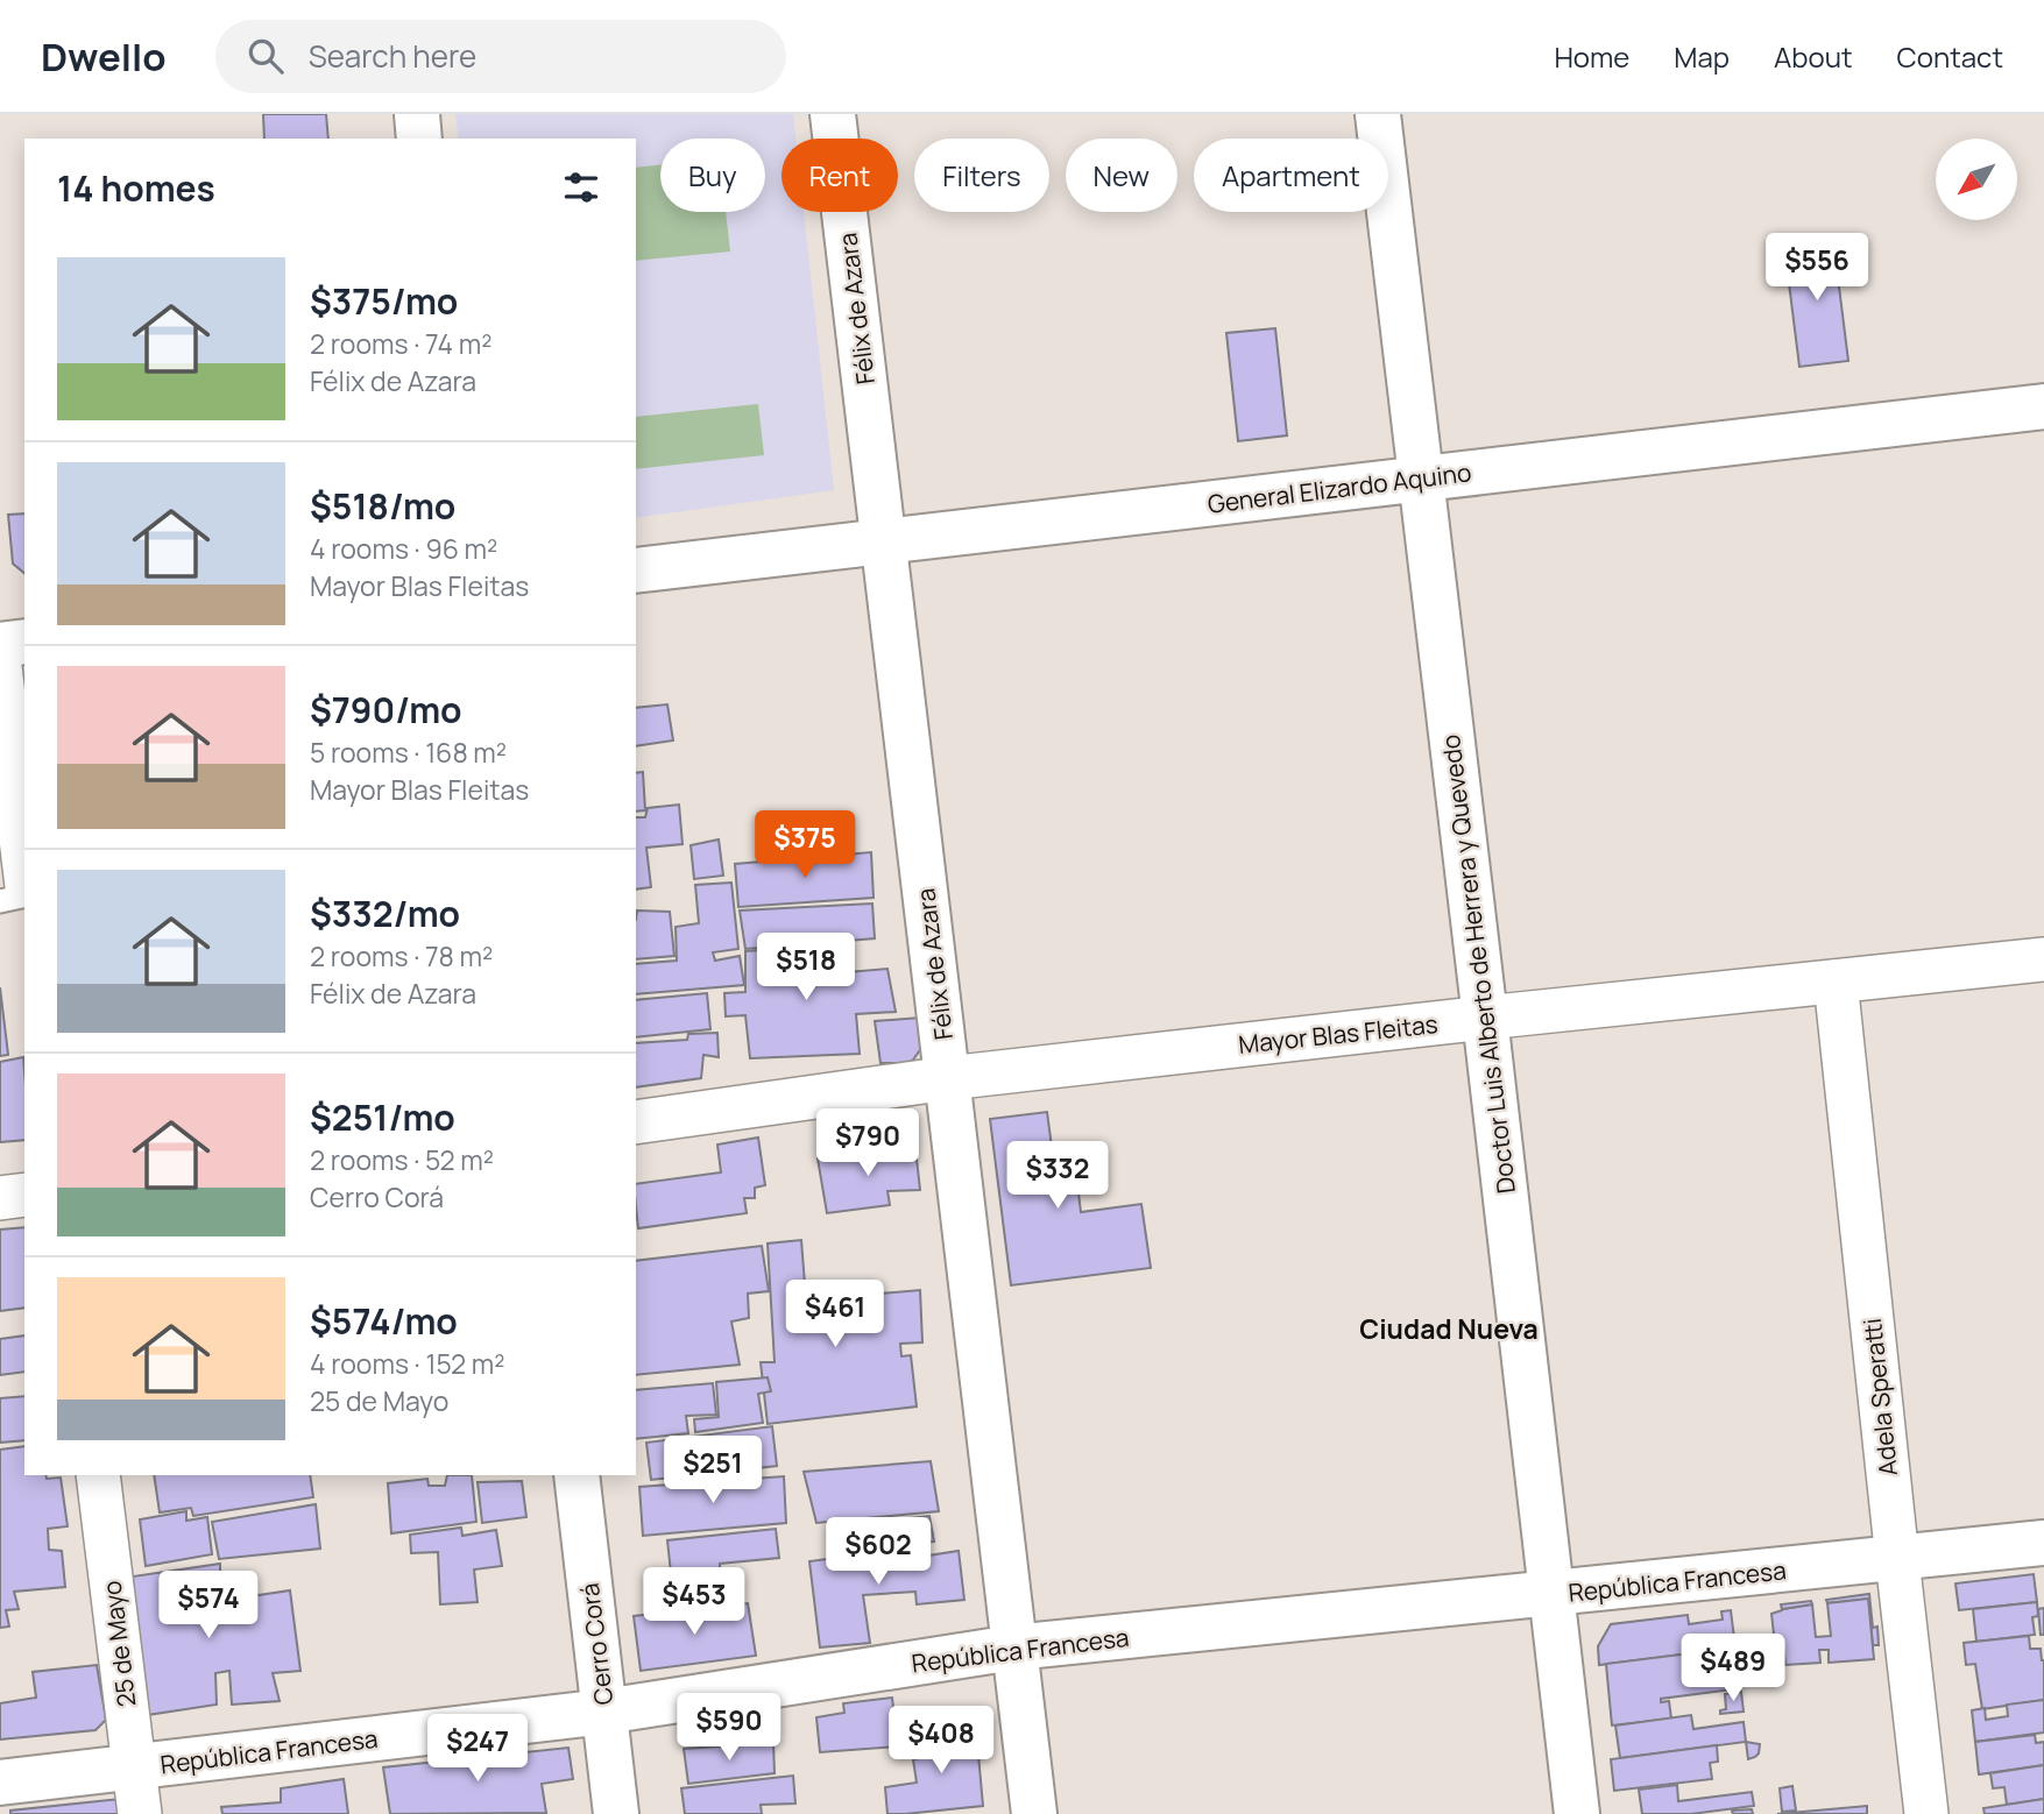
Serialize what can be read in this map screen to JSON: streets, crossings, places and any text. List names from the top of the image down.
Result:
{
  "streets": {
    "street": [
      "Félix de Azara",
      "General Elizardo Aquino",
      "Doctor Luis Alberto de Herrera y Quevedo",
      "Mayor Blas Fleitas",
      "Adela Speratti",
      "República Francesa",
      "25 de Mayo",
      "Cerro Corá"
    ]
  },
  "crossings": [
    ["Félix de Azara", "General Elizardo Aquino"],
    ["Félix de Azara", "Mayor Blas Fleitas"],
    ["Félix de Azara", "República Francesa"],
    ["General Elizardo Aquino", "Doctor Luis Alberto de Herrera y Quevedo"],
    ["Doctor Luis Alberto de Herrera y Quevedo", "Mayor Blas Fleitas"],
    ["Doctor Luis Alberto de Herrera y Quevedo", "República Francesa"],
    ["Mayor Blas Fleitas", "Adela Speratti"],
    ["Adela Speratti", "República Francesa"],
    ["República Francesa", "25 de Mayo"],
    ["República Francesa", "Cerro Corá"]
  ],
  "districts": ["Ciudad Nueva"],
  "north": "bottom left",
  "page": {
    "header": "Dwello",
    "search": "Search here",
    "nav": [
      "Home",
      "Map",
      "About",
      "Contact"
    ],
    "chip": [
      "Buy",
      "Rent",
      "Filters",
      "New",
      "Apartment"
    ],
    "heading": "14 homes",
    "price": [
      "$556",
      "$375",
      "$518",
      "$790",
      "$332",
      "$461",
      "$251",
      "$602",
      "$453",
      "$574",
      "$489",
      "$590",
      "$408",
      "$247"
    ],
    "list": [
      {
        "name": "$375/mo",
        "note": "2 rooms · 74 m² · Félix de Azara"
      },
      {
        "name": "$518/mo",
        "note": "4 rooms · 96 m² · Mayor Blas Fleitas"
      },
      {
        "name": "$790/mo",
        "note": "5 rooms · 168 m² · Mayor Blas Fleitas"
      },
      {
        "name": "$332/mo",
        "note": "2 rooms · 78 m² · Félix de Azara"
      },
      {
        "name": "$251/mo",
        "note": "2 rooms · 52 m² · Cerro Corá"
      },
      {
        "name": "$574/mo",
        "note": "4 rooms · 152 m² · 25 de Mayo"
      }
    ]
  }
}
